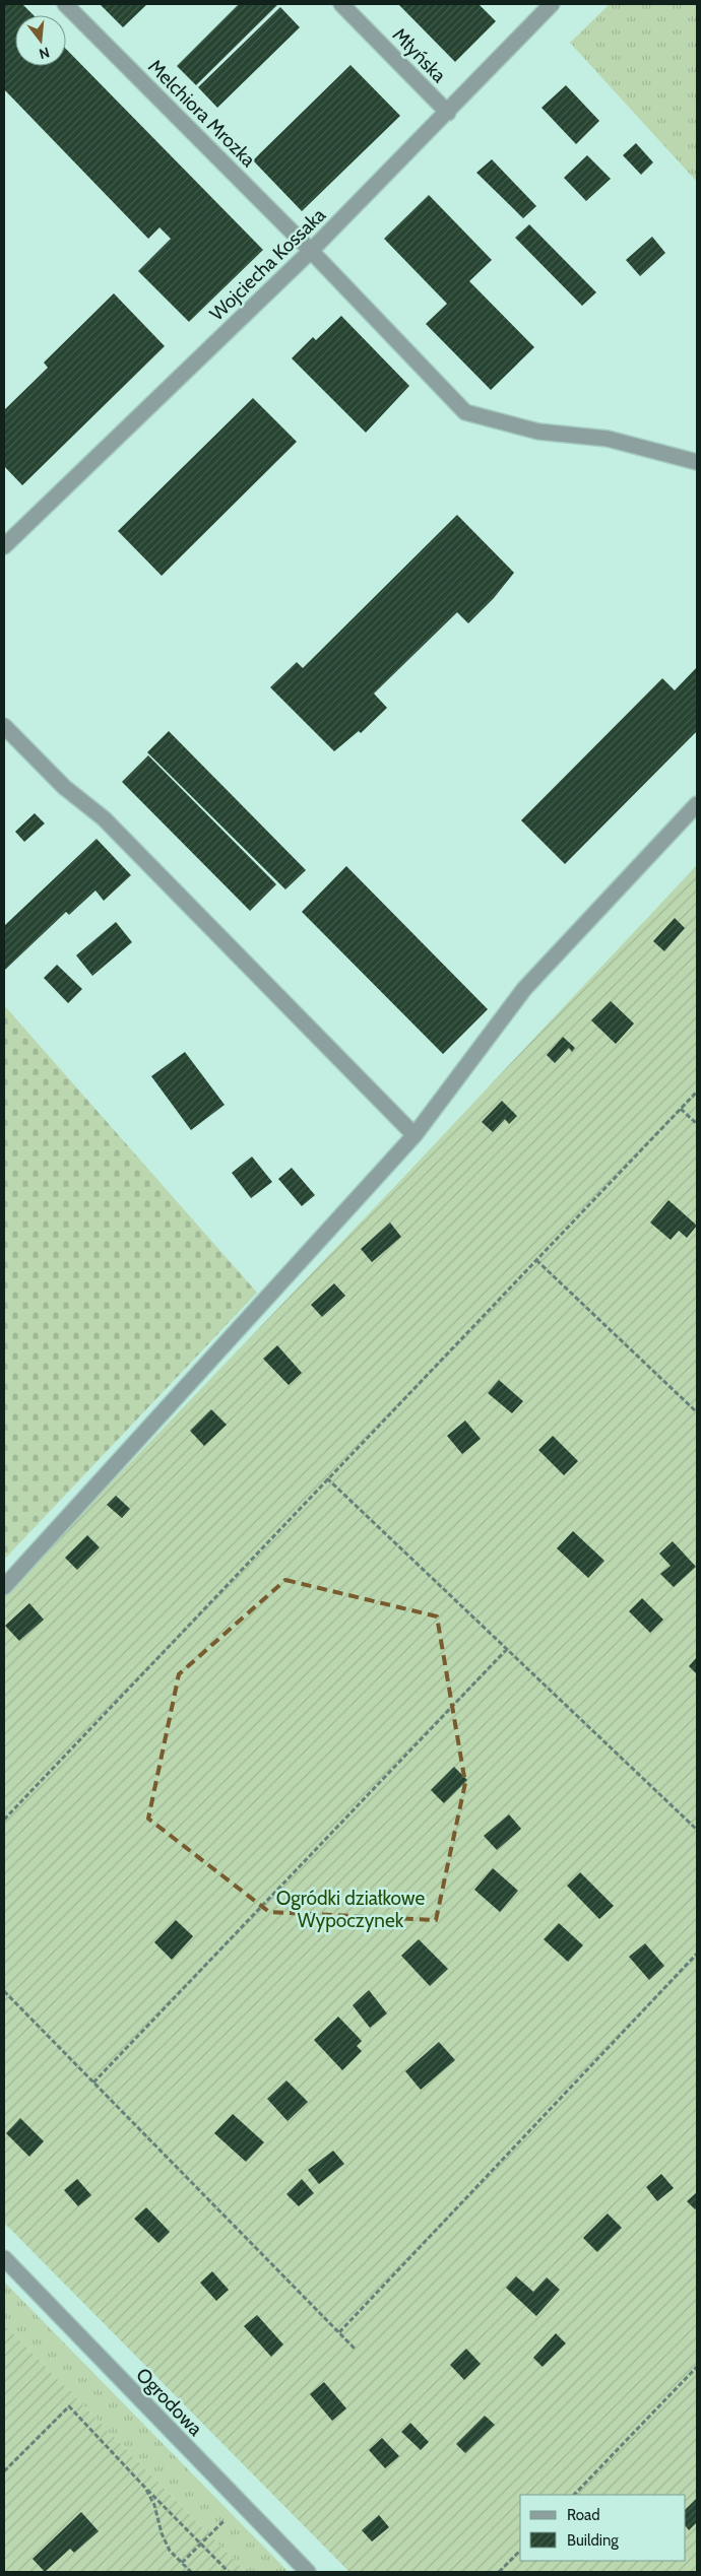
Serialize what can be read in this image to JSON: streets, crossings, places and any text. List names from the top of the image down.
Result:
{
  "streets": {
    "street": [
      "Młyńska",
      "Melchiora Mrozka",
      "Wojciecha Kossaka",
      "Ogrodowa"
    ]
  },
  "crossings": [
    ["Młyńska", "Wojciecha Kossaka"],
    ["Melchiora Mrozka", "Wojciecha Kossaka"]
  ],
  "parks": ["Ogródki działkowe Wypoczynek"],
  "legend": ["Road", "Building"],
  "north": "bottom"
}
